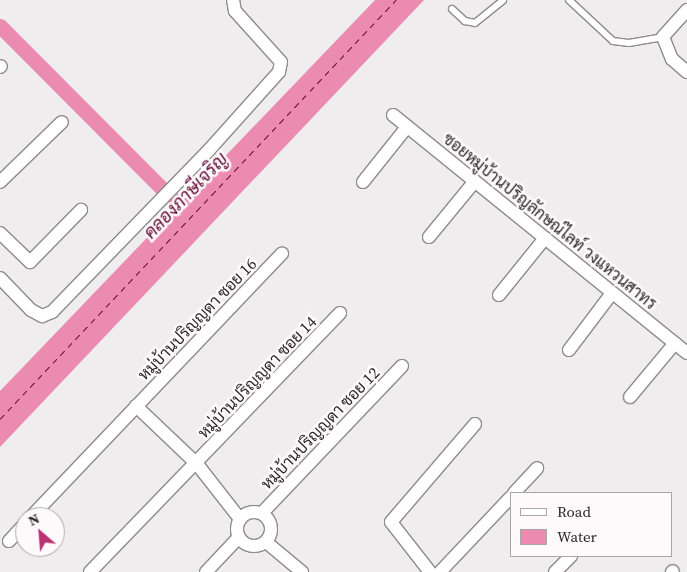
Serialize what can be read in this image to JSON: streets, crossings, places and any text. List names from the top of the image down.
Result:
{
  "streets": {
    "street": [
      "ซอยหมู่บ้านปริญลักษณ์ไลท์ วงแหวนสาทร",
      "หมู่บ้านปริญญดา ซอย 16",
      "หมู่บ้านปริญญดา ซอย 14",
      "หมู่บ้านปริญญดา ซอย 12"
    ]
  },
  "water": ["คลองภาษีเจริญ"],
  "legend": ["Road", "Water"],
  "north": "top left"
}
